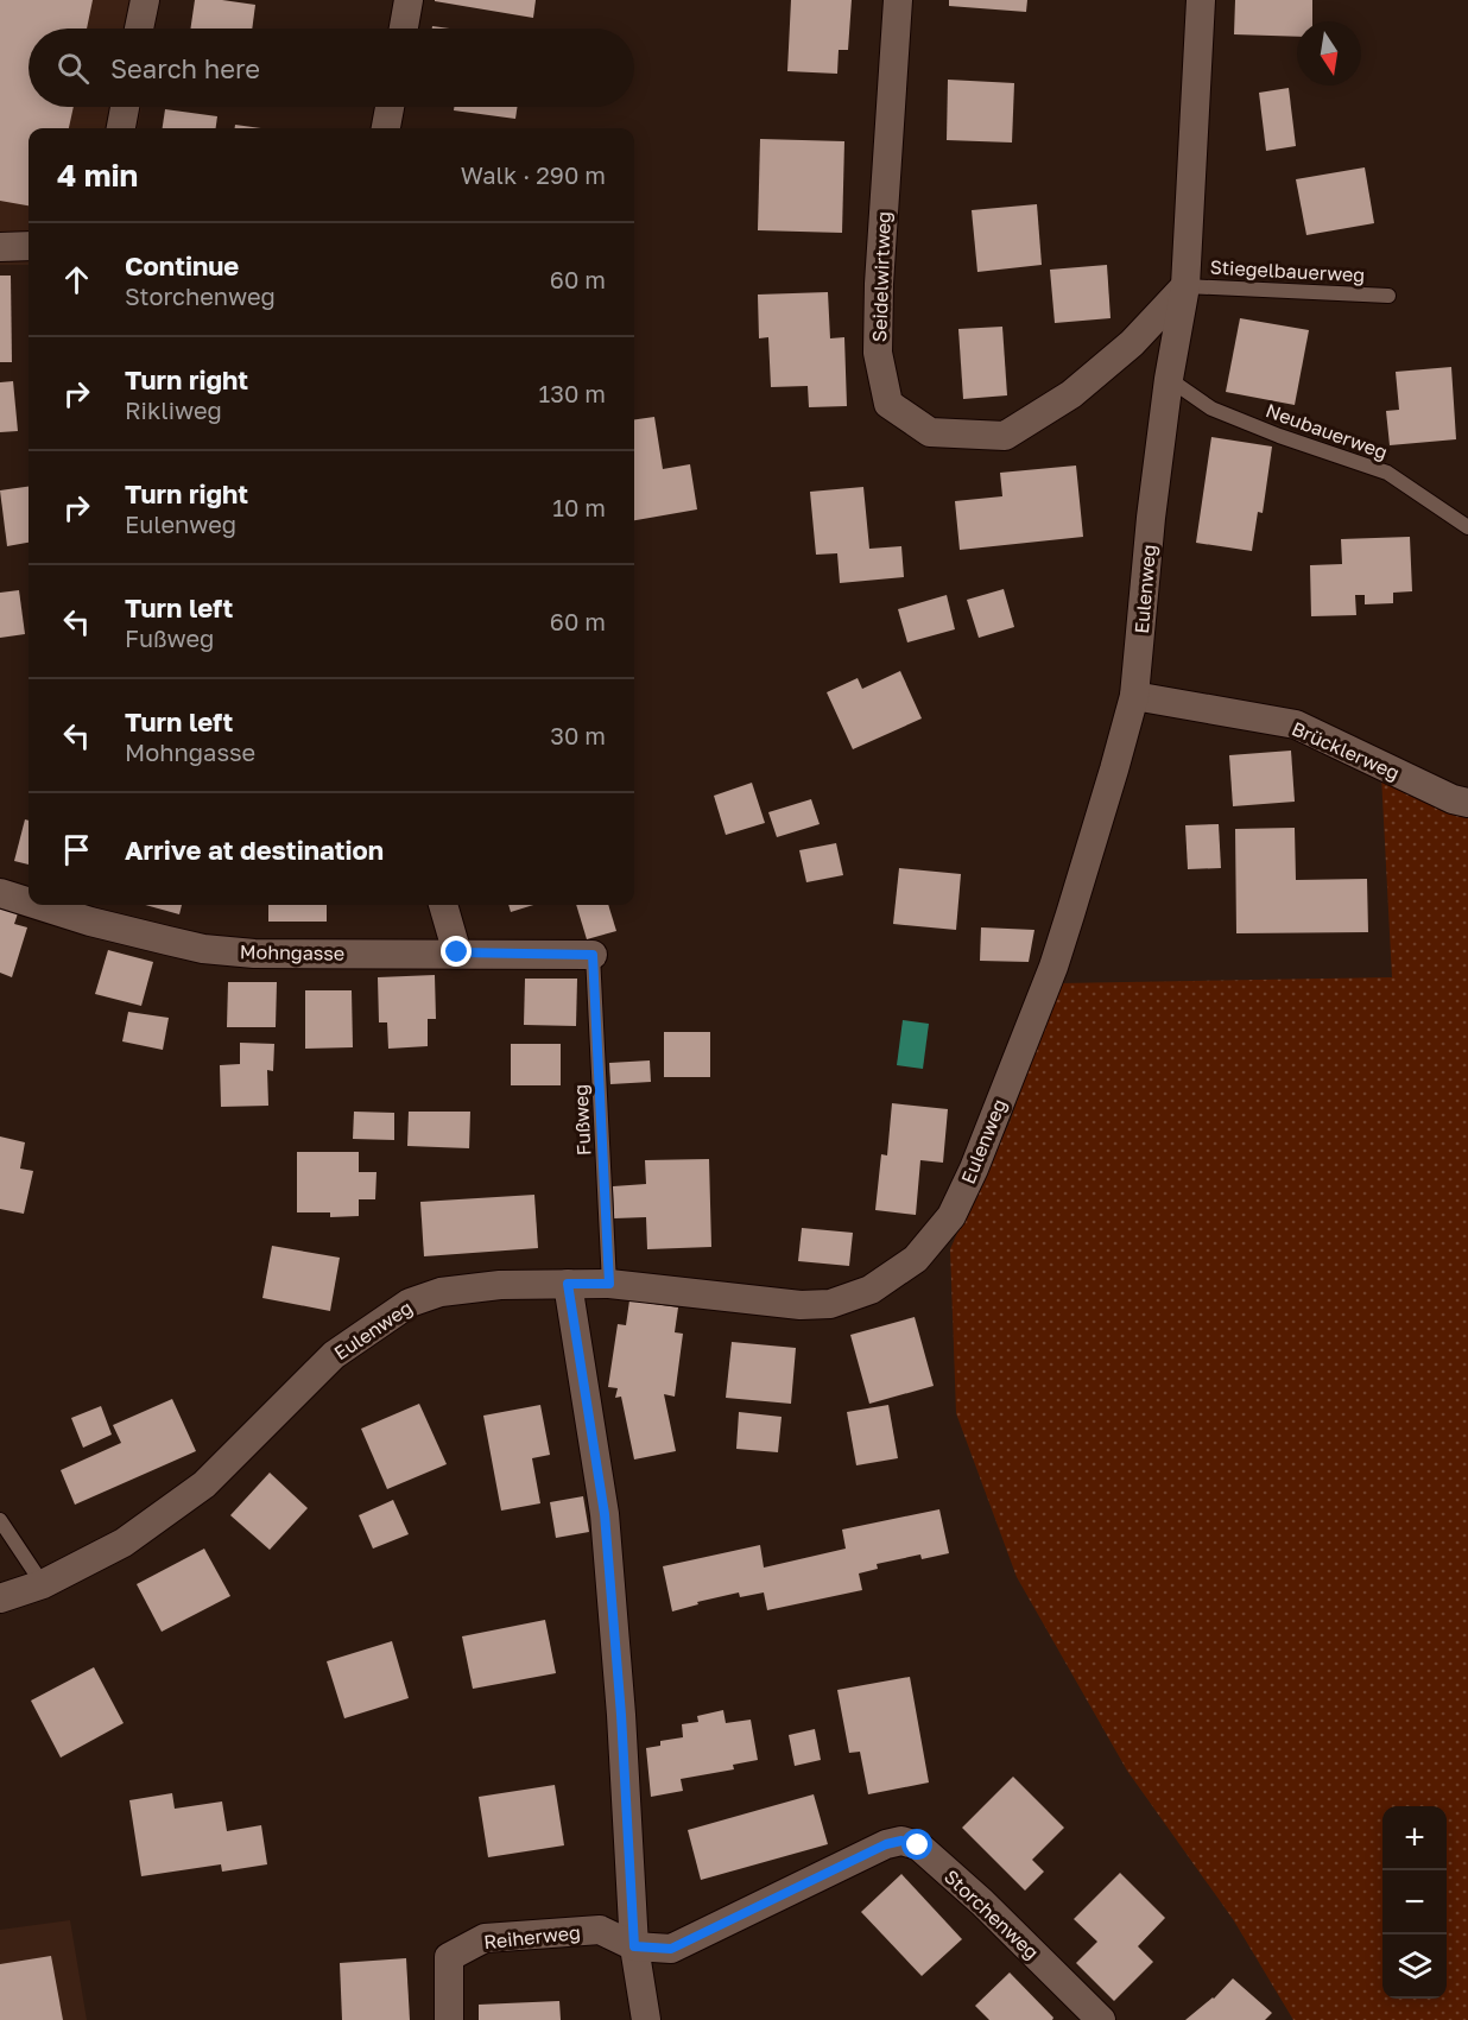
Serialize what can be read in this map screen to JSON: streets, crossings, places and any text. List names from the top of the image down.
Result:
{
  "streets": {
    "street": [
      "Seidelwirtweg",
      "Eulenweg",
      "Brücklerweg",
      "Mohngasse",
      "Storchenweg",
      "Reiherweg"
    ],
    "lane": ["Stiegelbauerweg", "Neubauerweg", "Fußweg"]
  },
  "crossings": [
    ["Stiegelbauerweg", "Seidelwirtweg"],
    ["Stiegelbauerweg", "Eulenweg"],
    ["Seidelwirtweg", "Eulenweg"],
    ["Neubauerweg", "Eulenweg"],
    ["Eulenweg", "Brücklerweg"],
    ["Eulenweg", "Fußweg"],
    ["Mohngasse", "Fußweg"],
    ["Storchenweg", "Reiherweg"]
  ],
  "north": "bottom",
  "page": {
    "search": "Search here",
    "heading": ["4 min", "Walk · 290 m"],
    "list": [
      ["Continue", "Storchenweg", "60 m"],
      ["Turn right", "Rikliweg", "130 m"],
      ["Turn right", "Eulenweg", "10 m"],
      ["Turn left", "Fußweg", "60 m"],
      ["Turn left", "Mohngasse", "30 m"],
      "Arrive at destination"
    ],
    "map_buttons": ["+", "−"]
  }
}
